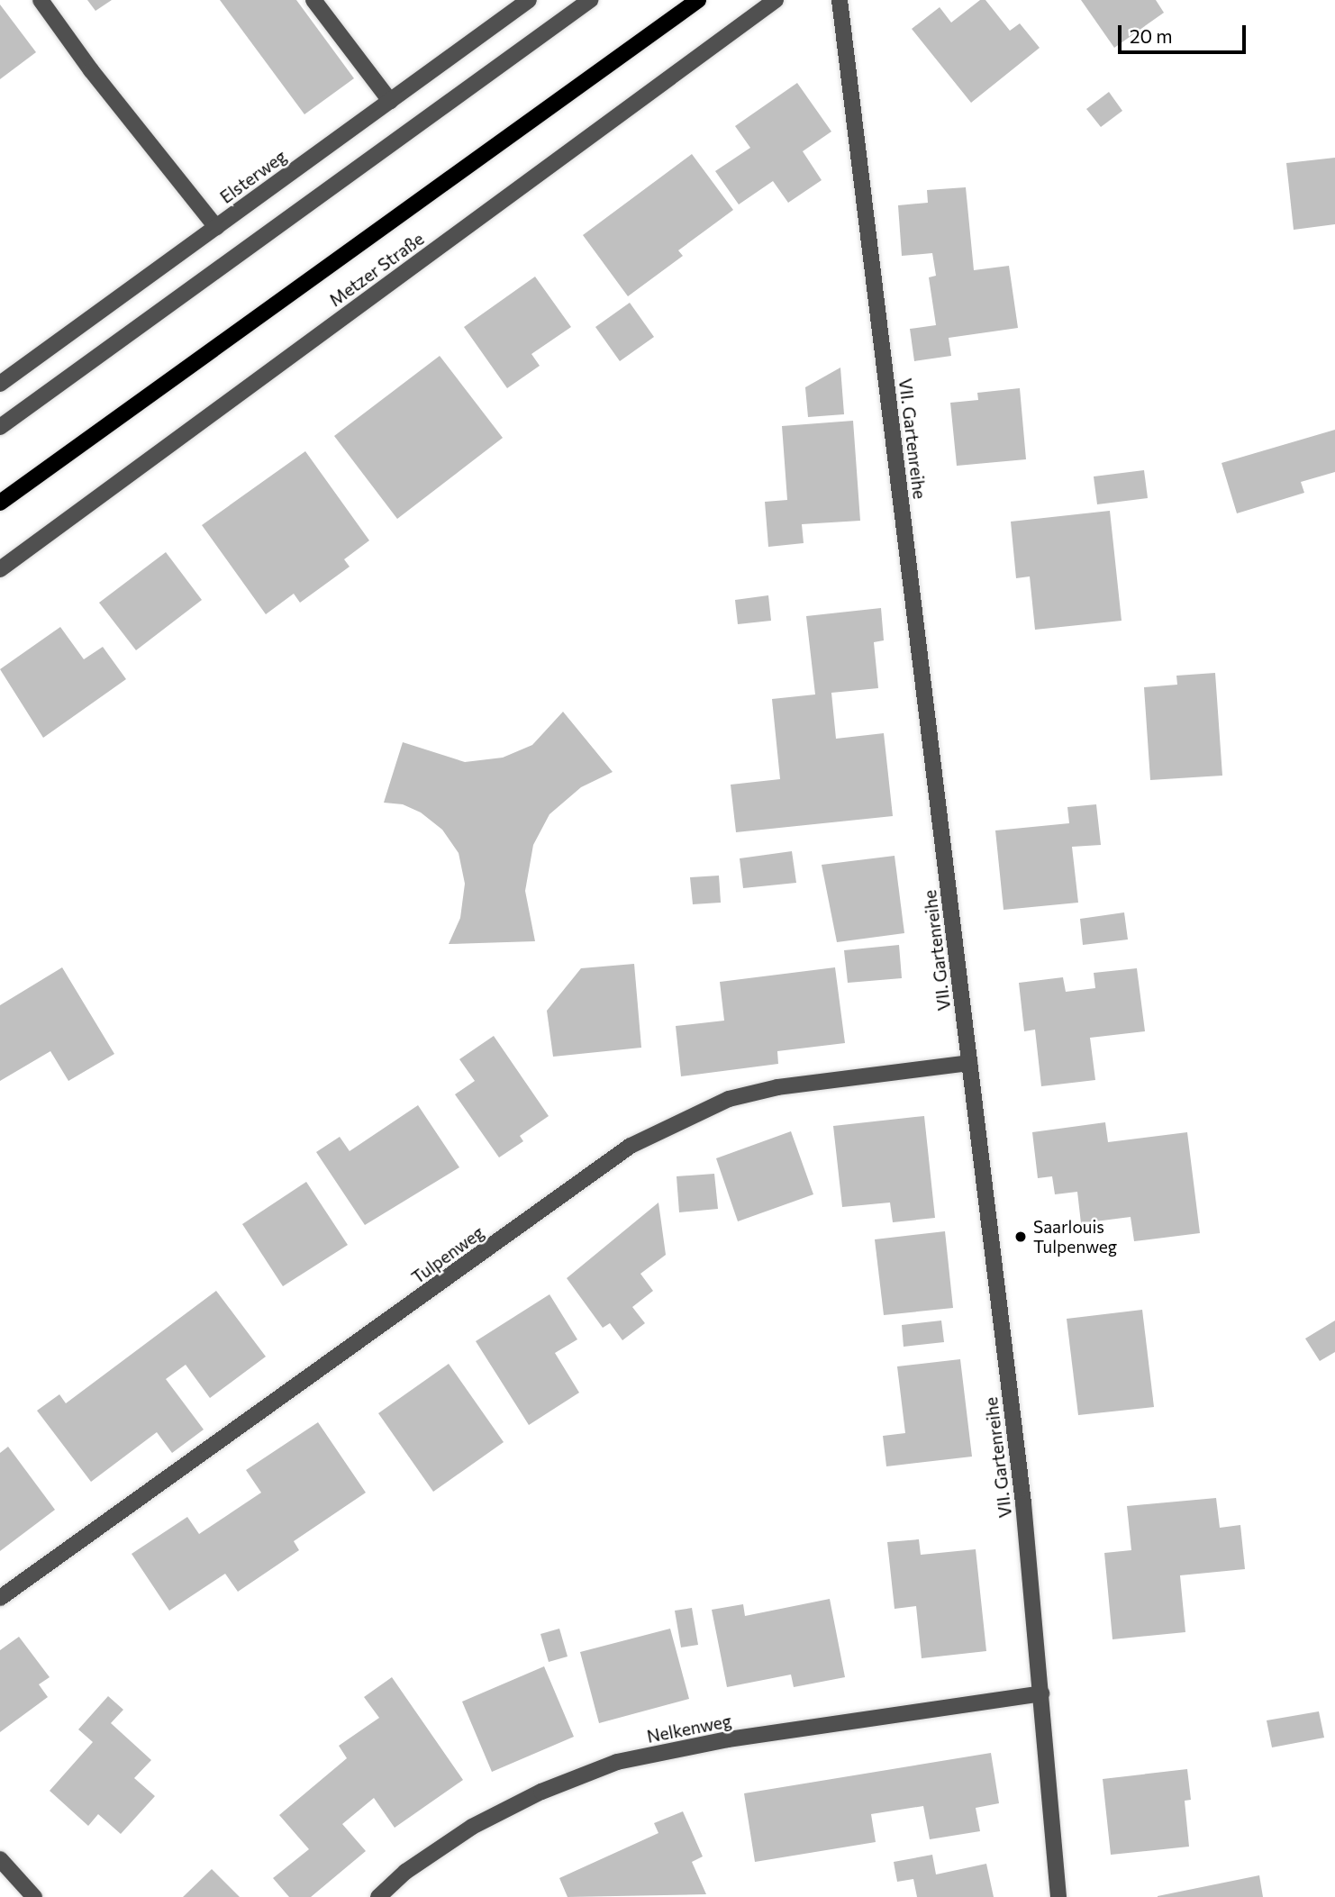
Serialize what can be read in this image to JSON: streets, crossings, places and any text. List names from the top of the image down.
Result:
{
  "streets": {
    "main road": ["Metzer Straße"],
    "street": [
      "Elsterweg",
      "VII. Gartenreihe",
      "Tulpenweg",
      "Nelkenweg"
    ]
  },
  "crossings": [
    ["VII. Gartenreihe", "Tulpenweg"],
    ["VII. Gartenreihe", "Nelkenweg"]
  ],
  "places": ["Saarlouis Tulpenweg"],
  "scale_bar": "20 m"
}
